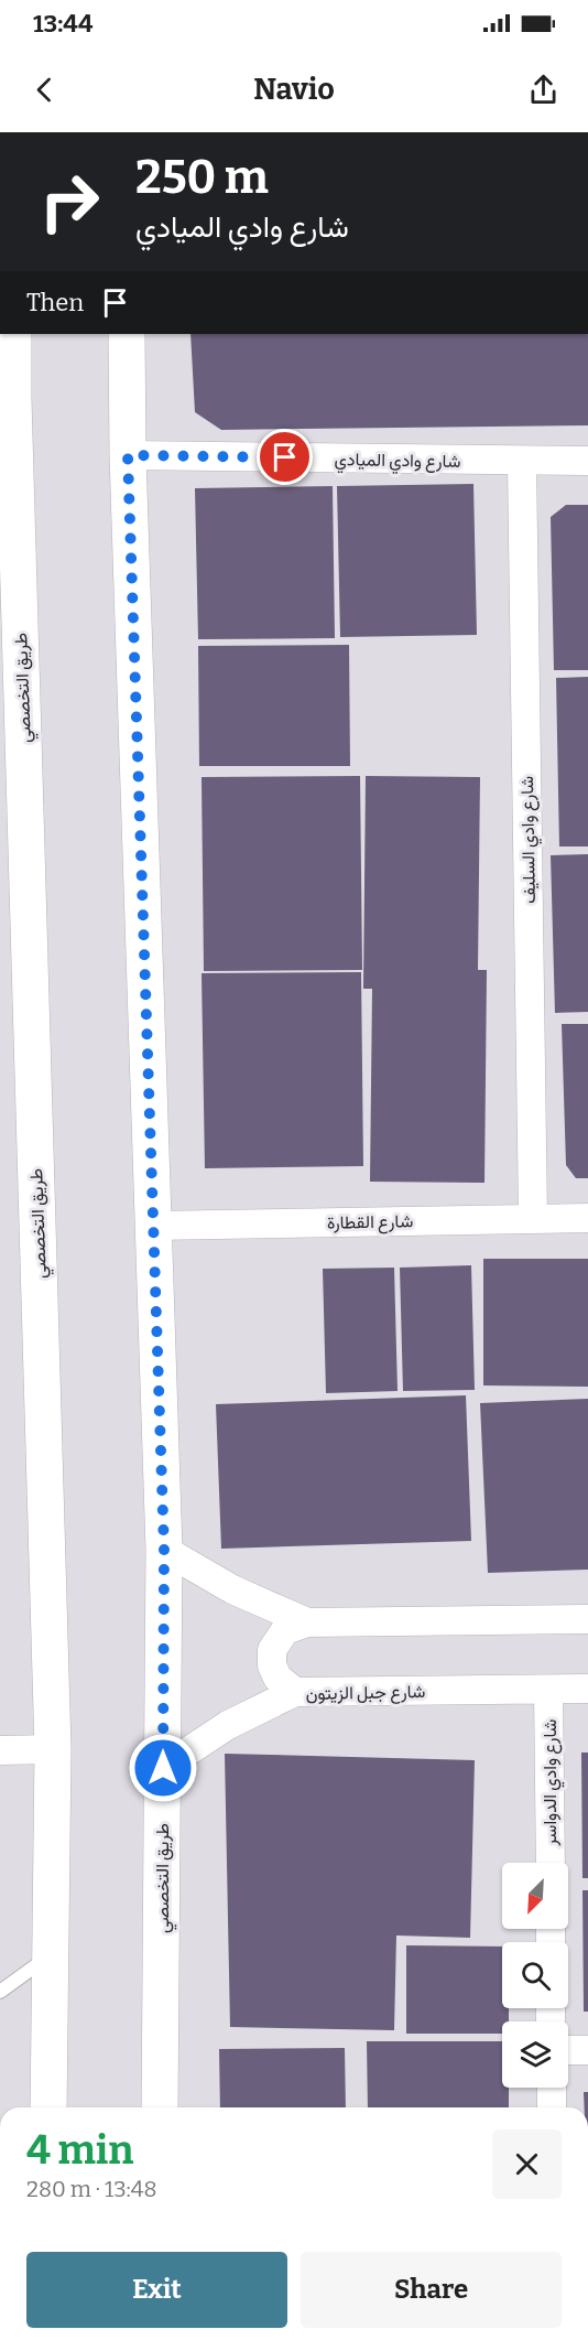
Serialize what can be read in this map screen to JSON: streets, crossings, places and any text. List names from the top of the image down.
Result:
{
  "streets": {
    "main road": ["طريق التخصصي"],
    "street": [
      "شارع وادي الميادي",
      "شارع وادي السليف",
      "شارع القطارة",
      "شارع جبل الزيتون",
      "شارع وادي الدواسر"
    ]
  },
  "crossings": [
    ["شارع وادي الميادي", "طريق التخصصي"],
    ["شارع وادي الميادي", "شارع وادي السليف"],
    ["طريق التخصصي", "شارع القطارة"],
    ["طريق التخصصي", "شارع جبل الزيتون"],
    ["شارع وادي السليف", "شارع القطارة"],
    ["شارع جبل الزيتون", "شارع وادي الدواسر"]
  ],
  "north": "bottom left",
  "page": {
    "status": "13:44",
    "header": "Navio",
    "turn": ["250 m", "شارع وادي الميادي"],
    "then": "Then",
    "heading": ["4 min", "280 m · 13:48"],
    "buttons": ["Exit", "Share"]
  }
}
